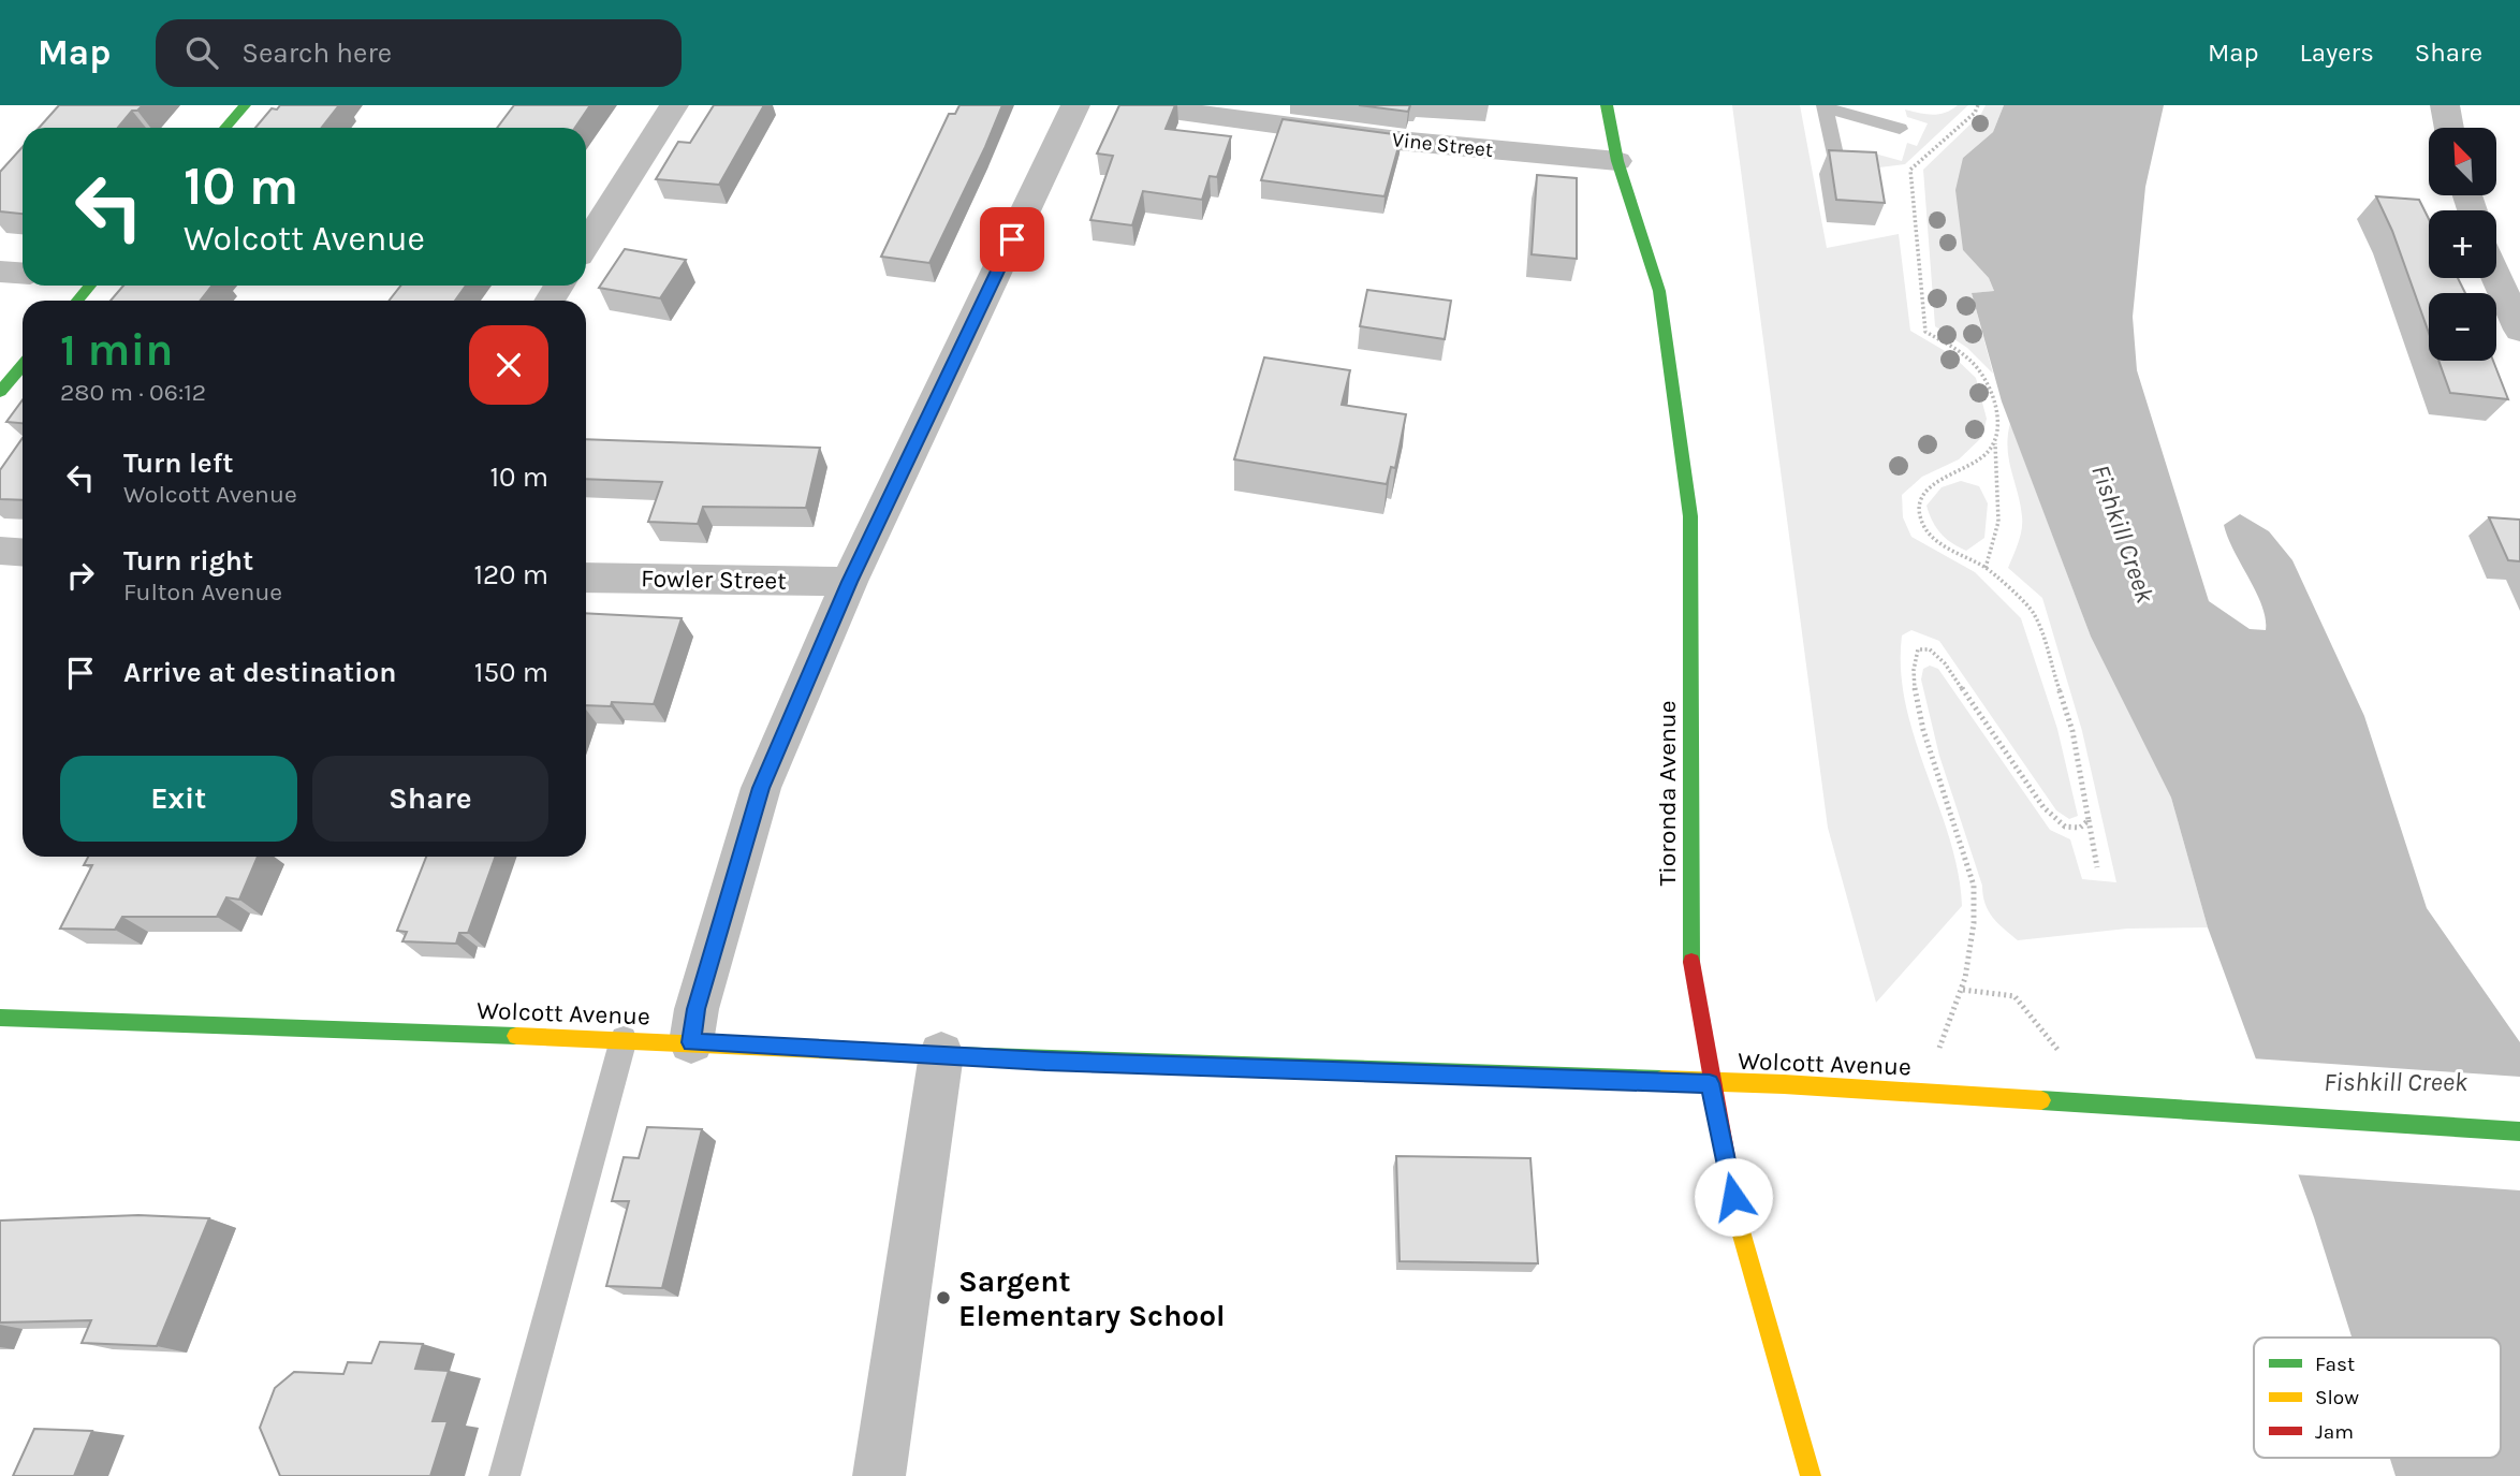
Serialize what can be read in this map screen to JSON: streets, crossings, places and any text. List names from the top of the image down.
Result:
{
  "streets": {
    "main road": ["Tioronda Avenue", "Wolcott Avenue"],
    "street": ["Vine Street", "Fowler Street"]
  },
  "crossings": [
    ["Vine Street", "Tioronda Avenue"],
    ["Tioronda Avenue", "Wolcott Avenue"]
  ],
  "water": ["Fishkill Creek"],
  "places": ["Sargent Elementary School"],
  "legend": ["Fast", "Slow", "Jam"],
  "north": "top left",
  "page": {
    "header": "Map",
    "search": "Search here",
    "nav": ["Map", "Layers", "Share"],
    "map_buttons": ["+", "−"],
    "turn": ["10 m", "Wolcott Avenue"],
    "heading": ["1 min", "280 m · 06:12"],
    "list": [
      {
        "name": "Turn left",
        "note": "Wolcott Avenue",
        "value": "10 m"
      },
      {
        "name": "Turn right",
        "note": "Fulton Avenue",
        "value": "120 m"
      },
      {
        "name": "Arrive at destination",
        "value": "150 m"
      }
    ],
    "buttons": ["Exit", "Share"]
  }
}
